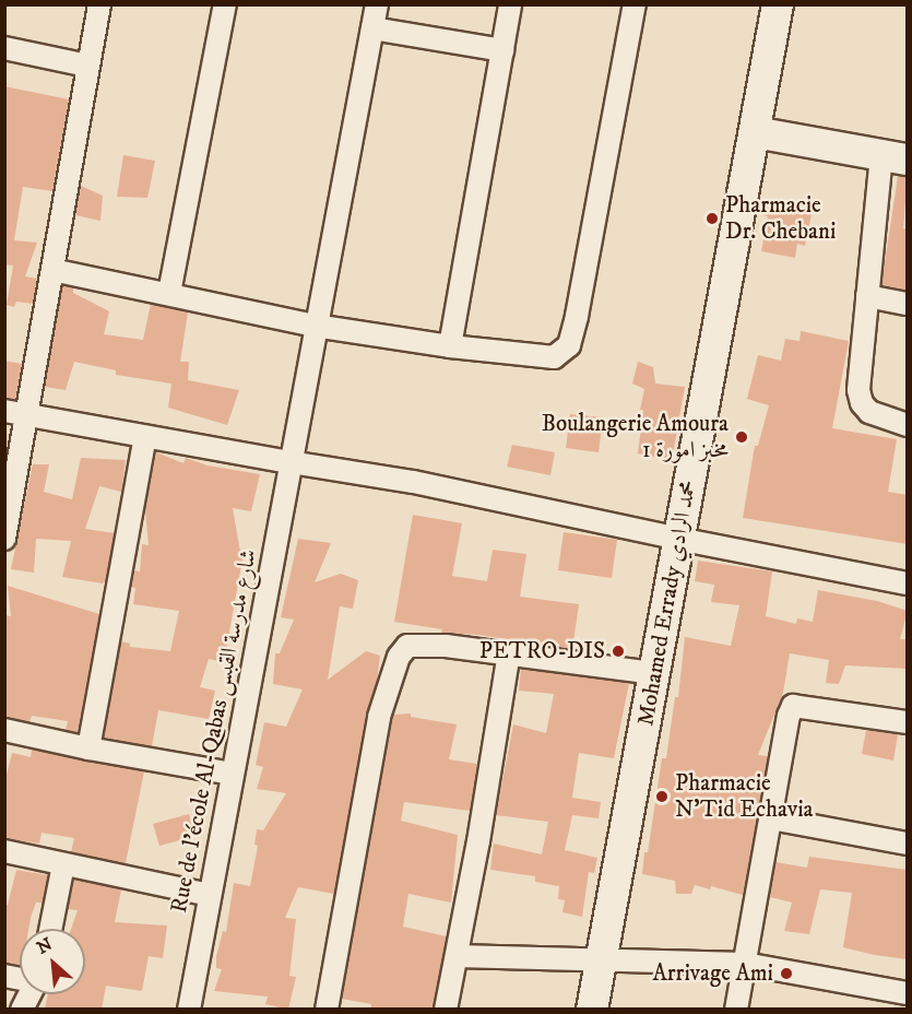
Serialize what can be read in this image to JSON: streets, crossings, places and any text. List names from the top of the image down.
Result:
{
  "streets": {
    "street": ["Mohamed Errady محمد الرادي", "Rue de l'école Al-Qabas شارع مدرسة القبس"]
  },
  "places": [
    "Pharmacie Dr. Chebani",
    "Boulangerie Amoura 1 مخبز امورة",
    "PETRO-DIS",
    "Pharmacie N'Tid Echavia",
    "Arrivage Ami"
  ],
  "north": "top left"
}
